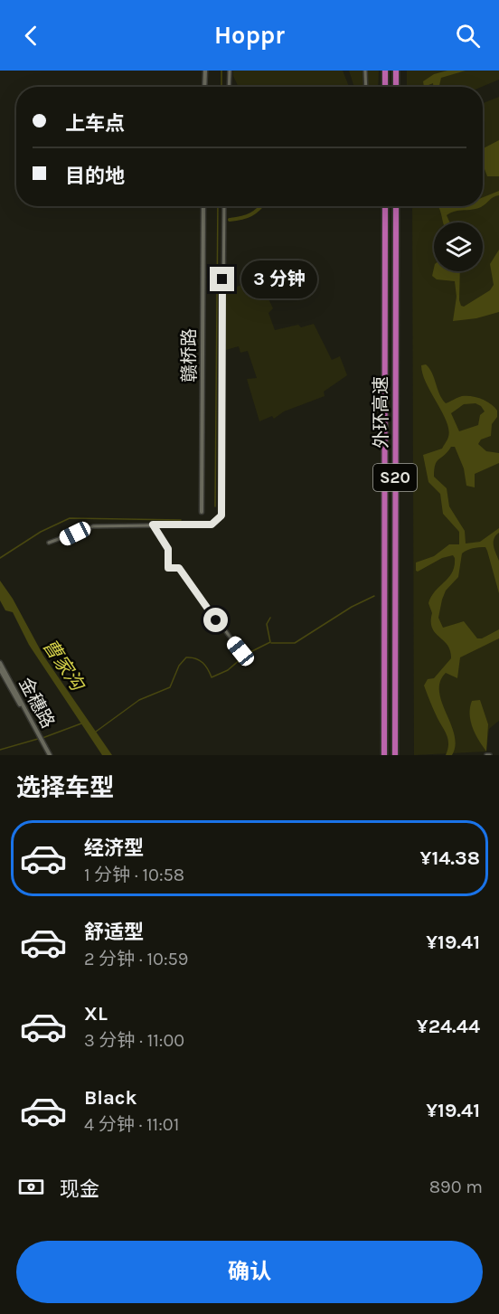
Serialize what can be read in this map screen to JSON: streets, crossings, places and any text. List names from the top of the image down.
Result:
{
  "streets": {
    "highway": ["外环高速", "S20"],
    "street": ["赣桥路", "金穗路"]
  },
  "water": ["曹家沟"],
  "page": {
    "header": "Hoppr",
    "banner": ["上车点", "目的地"],
    "bubble": "3 分钟",
    "heading": "选择车型",
    "list": [
      {
        "name": "经济型",
        "note": "1 分钟 · 10:58",
        "value": "¥14.38"
      },
      {
        "name": "舒适型",
        "note": "2 分钟 · 10:59",
        "value": "¥19.41"
      },
      {
        "name": "XL",
        "note": "3 分钟 · 11:00",
        "value": "¥24.44"
      },
      {
        "name": "Black",
        "note": "4 分钟 · 11:01",
        "value": "¥19.41"
      }
    ],
    "pay": ["现金", "890 m"],
    "buttons": "确认"
  }
}
